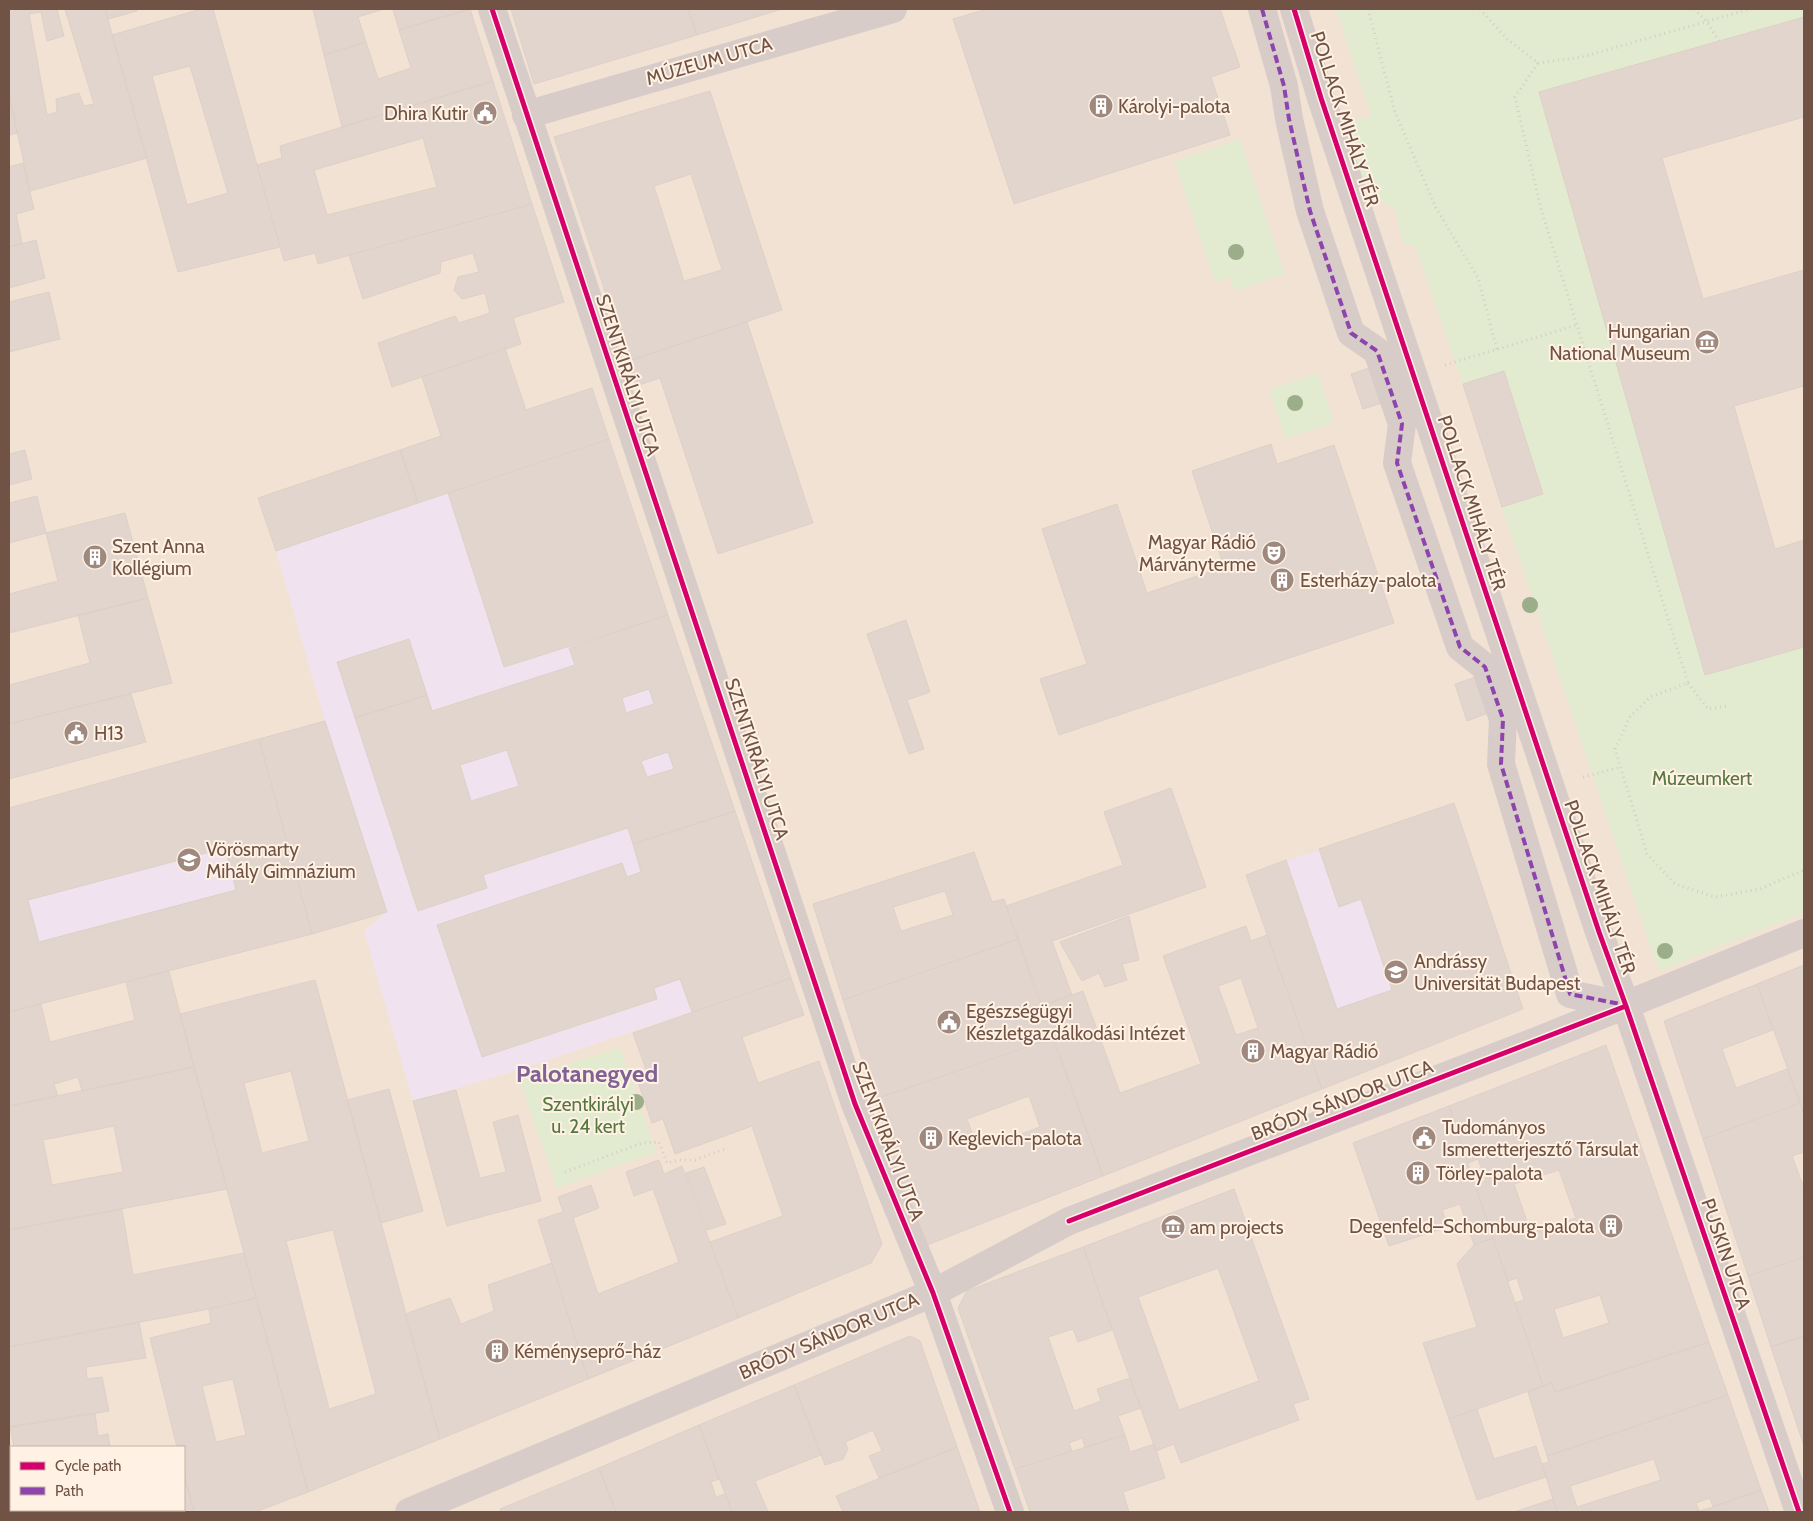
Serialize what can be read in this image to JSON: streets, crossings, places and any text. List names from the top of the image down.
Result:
{
  "streets": {
    "street": [
      "MÚZEUM UTCA",
      "POLLACK MIHÁLY TÉR",
      "SZENTKIRÁLYI UTCA",
      "BRÓDY SÁNDOR UTCA",
      "PUSKIN UTCA"
    ]
  },
  "crossings": [
    ["MÚZEUM UTCA", "SZENTKIRÁLYI UTCA"],
    ["POLLACK MIHÁLY TÉR", "BRÓDY SÁNDOR UTCA"],
    ["POLLACK MIHÁLY TÉR", "PUSKIN UTCA"],
    ["SZENTKIRÁLYI UTCA", "BRÓDY SÁNDOR UTCA"],
    ["BRÓDY SÁNDOR UTCA", "PUSKIN UTCA"]
  ],
  "districts": ["Palotanegyed"],
  "parks": ["Múzeumkert", "Szentkirályi u. 24 kert"],
  "places": {
    "building": [
      "Károlyi-palota",
      "Szent Anna Kollégium",
      "Esterházy-palota",
      "Magyar Rádió",
      "Keglevich-palota",
      "Törley-palota",
      "Degenfeld–Schomburg-palota",
      "Kéményseprő-ház"
    ],
    "public building": [
      "Dhira Kutir",
      "H13",
      "Egészségügyi Készletgazdálkodási Intézet",
      "Tudományos Ismeretterjesztő Társulat"
    ],
    "museum": ["Hungarian National Museum", "am projects"],
    "theatre": ["Magyar Rádió Márványterme"],
    "school or university": ["Vörösmarty Mihály Gimnázium", "Andrássy Universität Budapest"]
  },
  "legend": ["Cycle path", "Path"]
}
